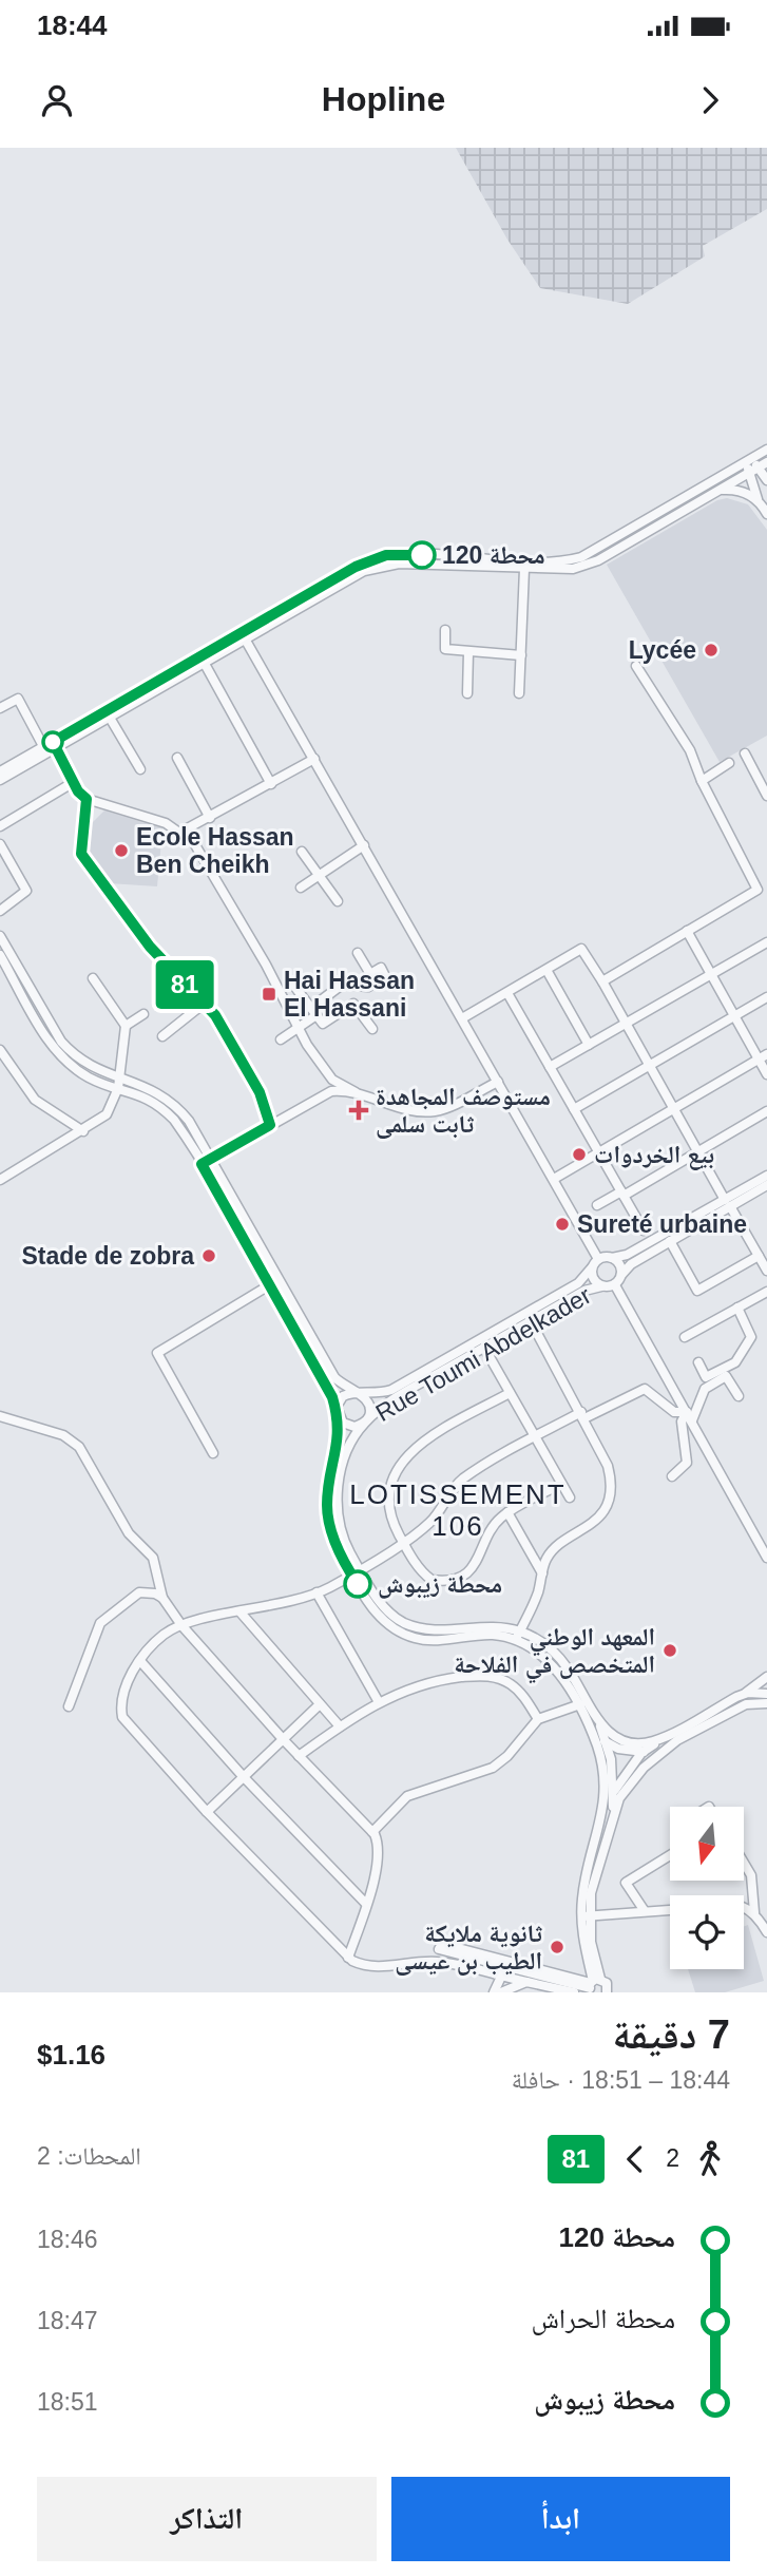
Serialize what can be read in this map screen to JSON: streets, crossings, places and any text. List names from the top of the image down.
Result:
{
  "streets": {
    "street": ["Rue Toumi Abdelkader"]
  },
  "districts": ["LOTISSEMENT 106"],
  "places": {
    "other": [
      "محطة 120",
      "Lycée",
      "Ecole Hassan Ben Cheikh",
      "بيع الخردوات",
      "Sureté urbaine",
      "Stade de zobra",
      "محطة زيبوش",
      "المعهد الوطني المتخصص في الفلاحة",
      "ثانوية ملايكة الطيب بن عيسى"
    ],
    "transit": ["Hai Hassan El Hassani"],
    "health": ["مستوصف المجاهدة ثابت سلمى"]
  },
  "lines": ["bus line 81"],
  "north": "bottom",
  "page": {
    "status": "18:44",
    "header": "Hopline",
    "on_map": "81",
    "heading": ["7 دقيقة", "18:44 – 18:51 · حافلة", "$1.16"],
    "legs": ["2", "81", "المحطات: 2"],
    "list": [
      {
        "name": "محطة 120",
        "value": "18:46"
      },
      {
        "name": "محطة الحراش",
        "value": "18:47"
      },
      {
        "name": "محطة زيبوش",
        "value": "18:51"
      }
    ],
    "buttons": ["ابدأ", "التذاكر"]
  }
}
